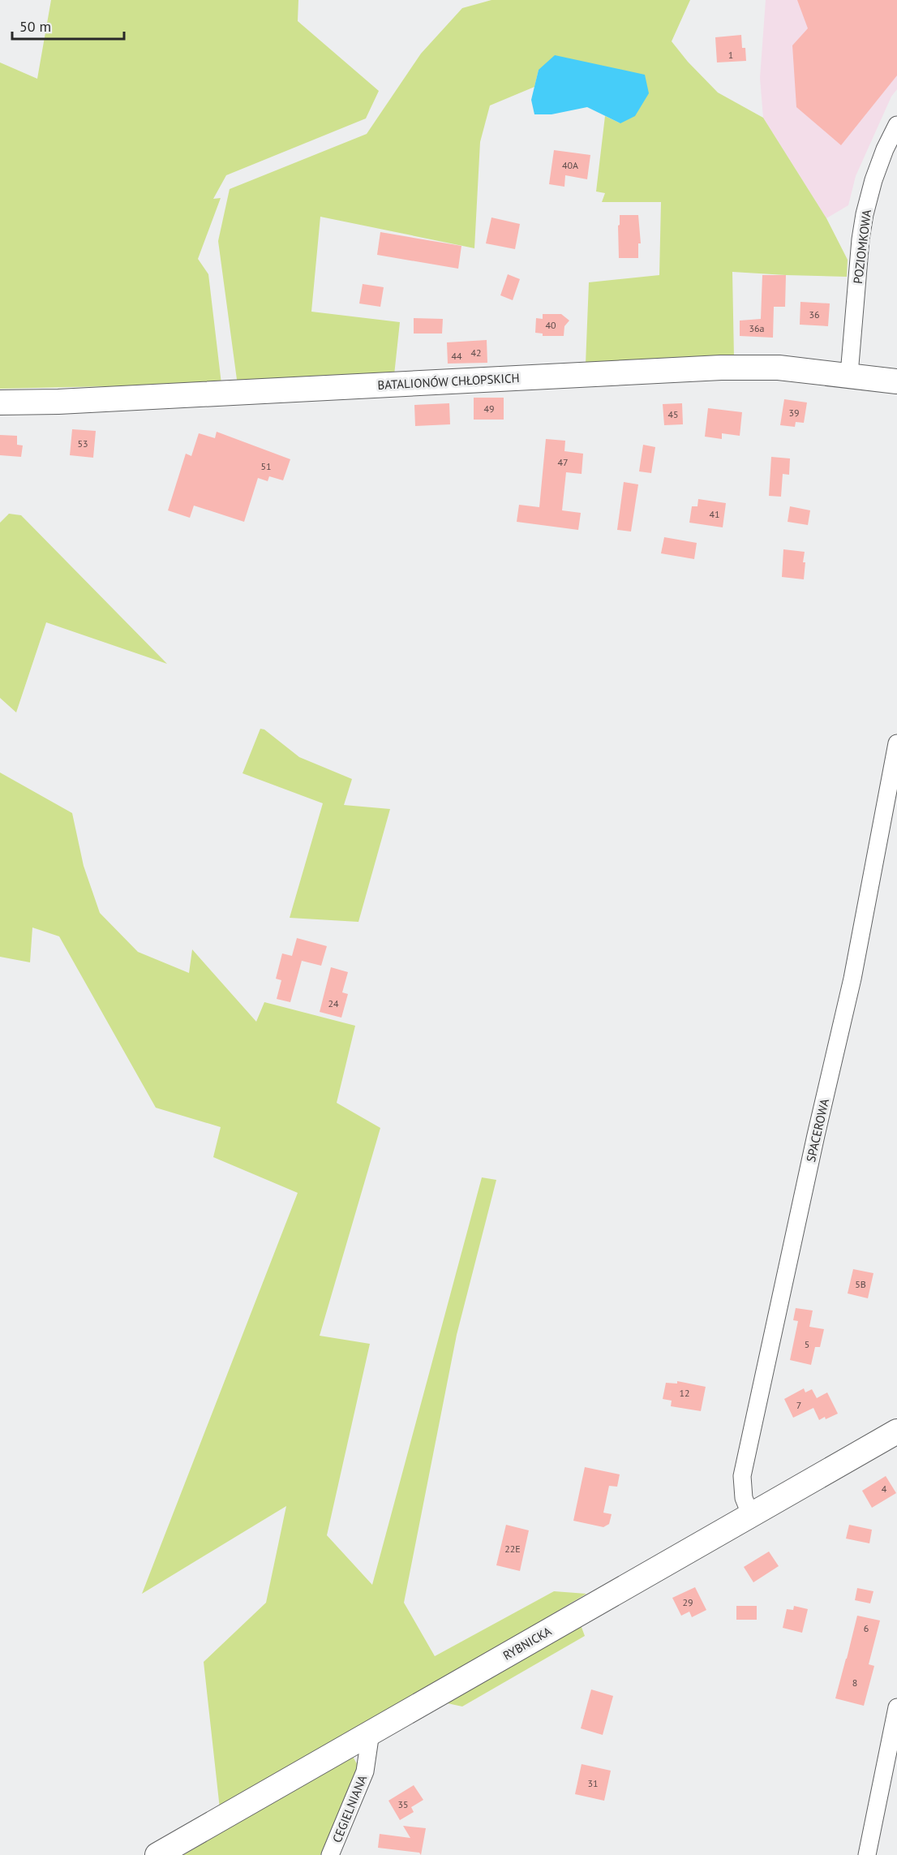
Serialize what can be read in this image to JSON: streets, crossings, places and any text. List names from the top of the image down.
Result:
{
  "streets": {
    "street": [
      "POZIOMKOWA",
      "BATALIONÓW CHŁOPSKICH",
      "SPACEROWA",
      "RYBNICKA",
      "CEGIELNIANA"
    ]
  },
  "crossings": [
    ["POZIOMKOWA", "BATALIONÓW CHŁOPSKICH"],
    ["SPACEROWA", "RYBNICKA"],
    ["RYBNICKA", "CEGIELNIANA"]
  ],
  "house_numbers": [
    "1",
    "40A",
    "36",
    "40",
    "36a",
    "42",
    "44",
    "49",
    "39",
    "45",
    "53",
    "47",
    "51",
    "41",
    "24",
    "5B",
    "5",
    "12",
    "7",
    "4",
    "22E",
    "29",
    "6",
    "8",
    "31",
    "35"
  ],
  "scale_bar": "50 m"
}
